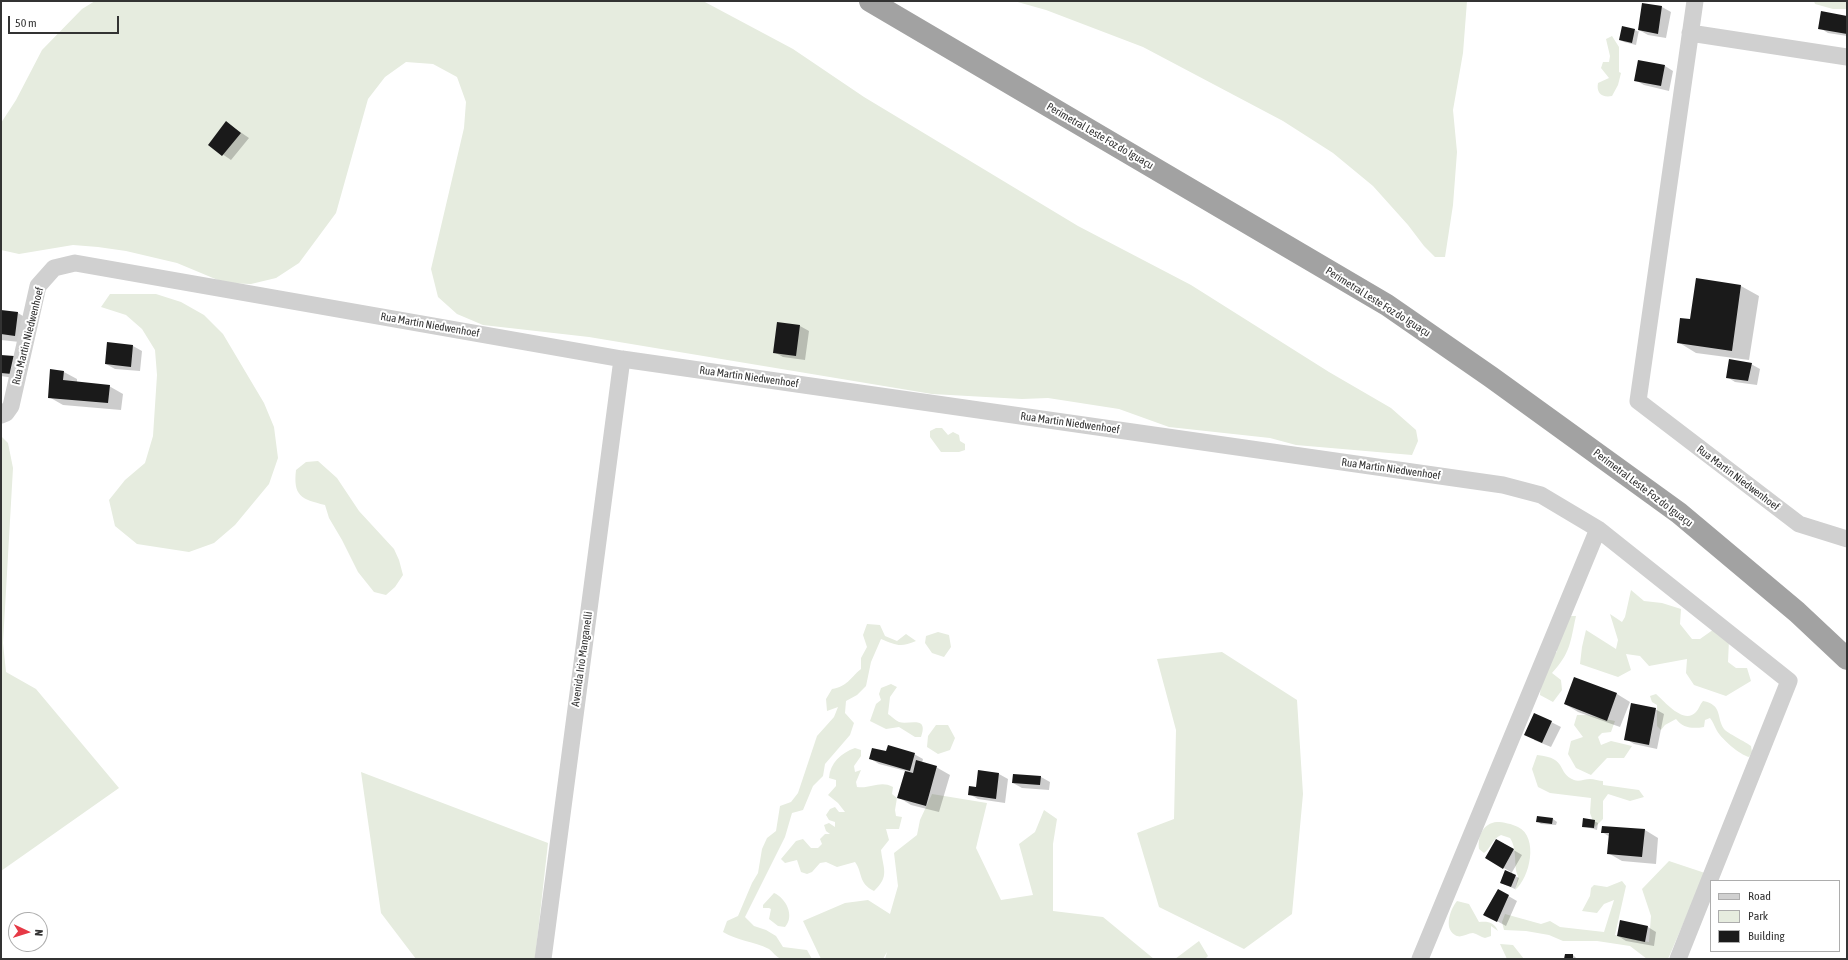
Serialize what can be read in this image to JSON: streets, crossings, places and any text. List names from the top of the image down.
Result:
{
  "streets": {
    "highway": ["Perimetral Leste Foz do Iguaçu"],
    "street": ["Rua Martin Niedwenhoef", "Avenida Irio Manganelli"]
  },
  "crossings": [
    ["Rua Martin Niedwenhoef", "Avenida Irio Manganelli"]
  ],
  "legend": ["Road", "Park", "Building"],
  "scale_bar": "50 m",
  "north": "right"
}
